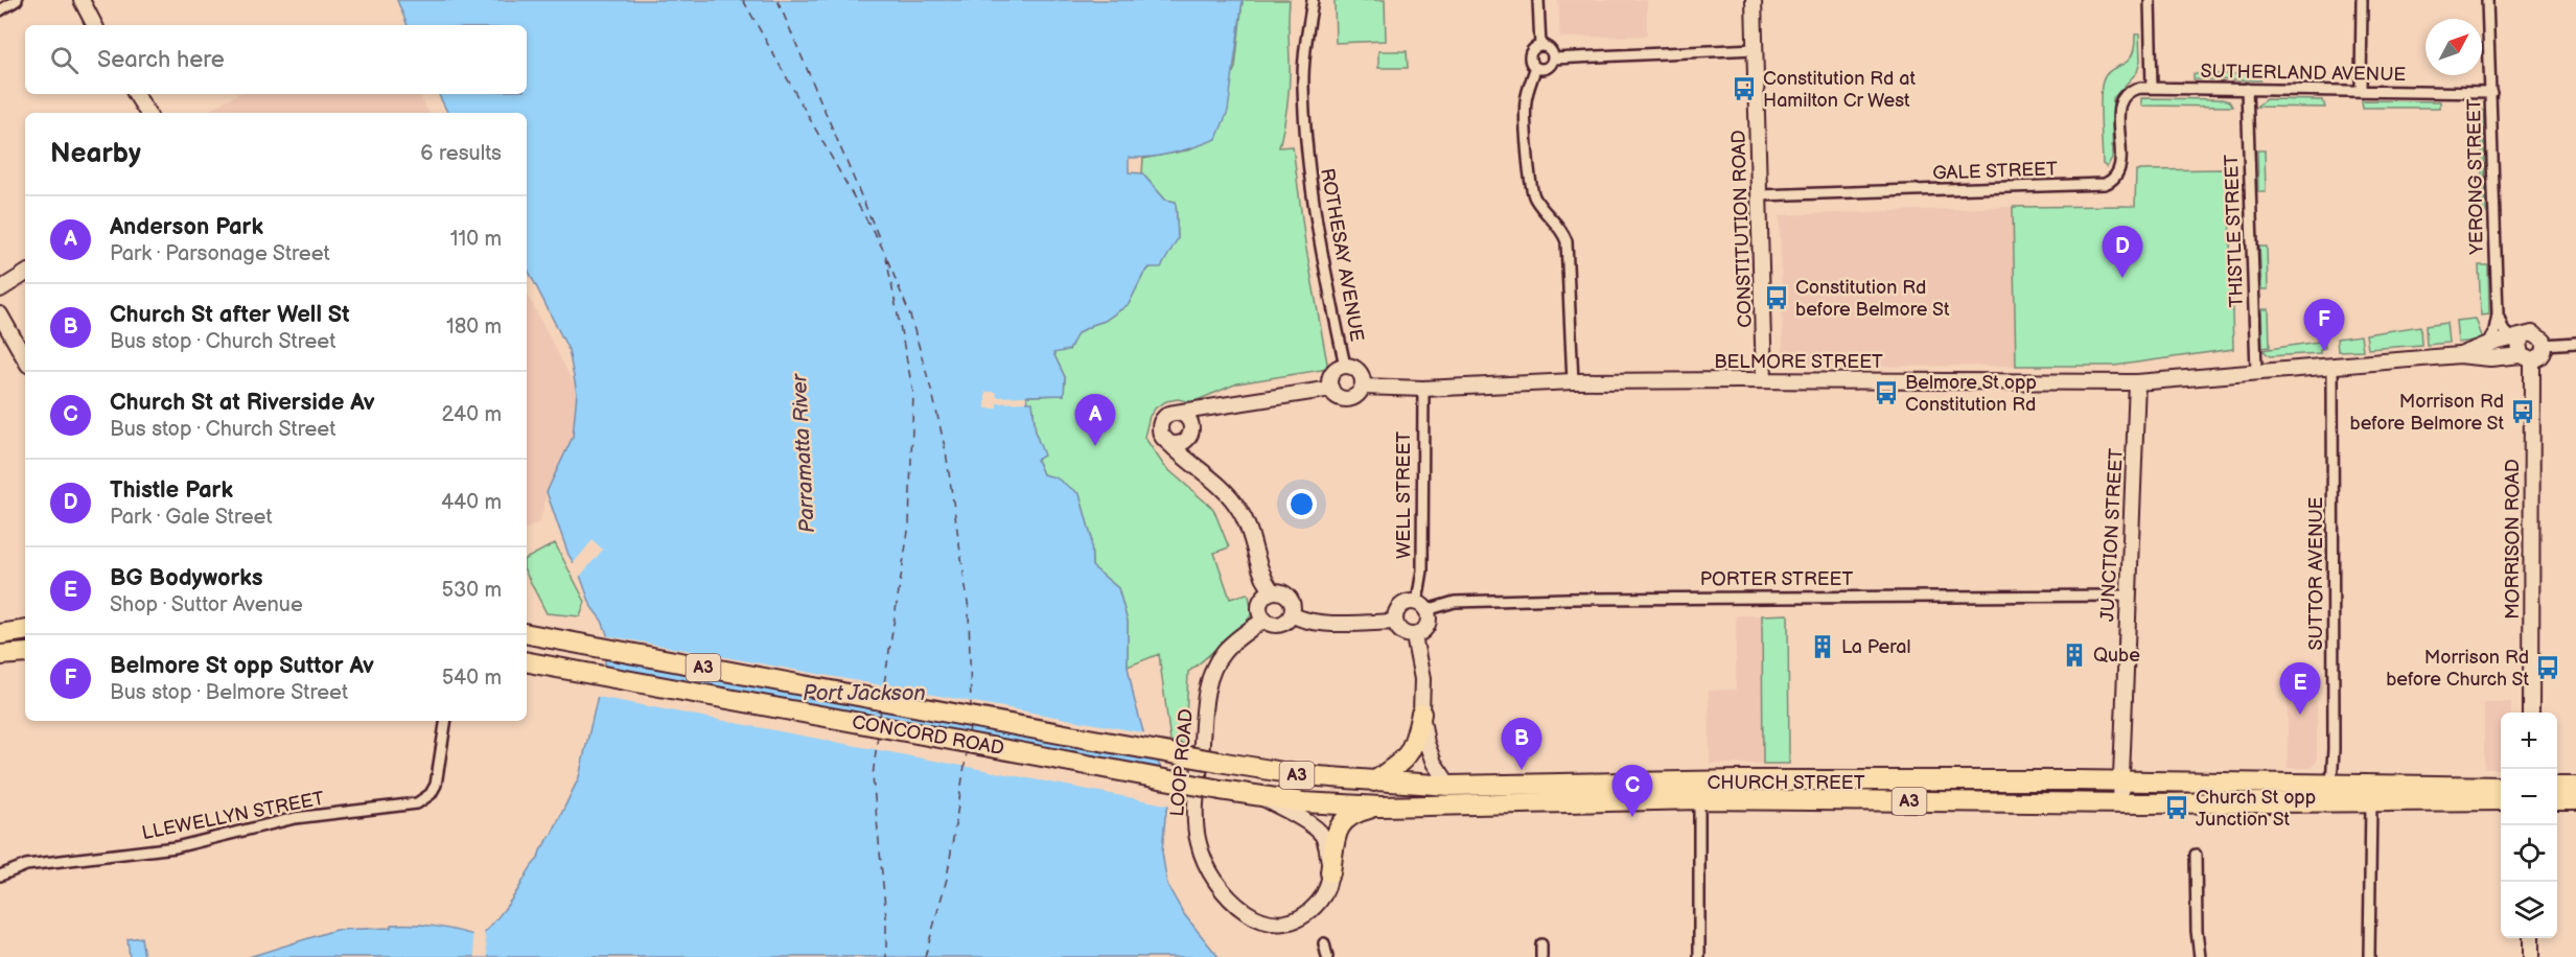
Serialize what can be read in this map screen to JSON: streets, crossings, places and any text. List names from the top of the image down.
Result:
{
  "streets": {
    "highway": ["A3", "CONCORD ROAD", "CHURCH STREET"],
    "main road": [
      "CONSTITUTION ROAD",
      "BELMORE STREET",
      "JUNCTION STREET",
      "MORRISON ROAD",
      "LOOP ROAD"
    ],
    "street": [
      "SUTHERLAND AVENUE",
      "GALE STREET",
      "YERONG STREET",
      "THISTLE STREET",
      "ROTHESAY AVENUE",
      "WELL STREET",
      "SUTTOR AVENUE",
      "PORTER STREET",
      "LLEWELLYN STREET"
    ]
  },
  "crossings": [
    ["SUTHERLAND AVENUE", "GALE STREET"],
    ["SUTHERLAND AVENUE", "YERONG STREET"],
    ["SUTHERLAND AVENUE", "THISTLE STREET"],
    ["GALE STREET", "CONSTITUTION ROAD"],
    ["YERONG STREET", "BELMORE STREET"],
    ["YERONG STREET", "MORRISON ROAD"],
    ["CONSTITUTION ROAD", "BELMORE STREET"],
    ["THISTLE STREET", "BELMORE STREET"],
    ["ROTHESAY AVENUE", "BELMORE STREET"],
    ["BELMORE STREET", "WELL STREET"],
    ["BELMORE STREET", "JUNCTION STREET"],
    ["BELMORE STREET", "MORRISON ROAD"],
    ["BELMORE STREET", "SUTTOR AVENUE"],
    ["WELL STREET", "PORTER STREET"],
    ["JUNCTION STREET", "PORTER STREET"],
    ["JUNCTION STREET", "CHURCH STREET"],
    ["SUTTOR AVENUE", "CHURCH STREET"],
    ["CONCORD ROAD", "CHURCH STREET"]
  ],
  "water": ["Parramatta River", "Port Jackson"],
  "places": {
    "bus stop": [
      "Constitution Rd at Hamilton Cr West",
      "Constitution Rd before Belmore St",
      "Belmore St opp Constitution Rd",
      "Morrison Rd before Belmore St",
      "Morrison Rd before Church St",
      "Church St opp Junction St"
    ],
    "building": ["La Peral", "Qube"]
  },
  "north": "top right",
  "page": {
    "search": "Search here",
    "heading": ["Nearby", "6 results"],
    "list": [
      {
        "mark": "A",
        "name": "Anderson Park",
        "note": "Park · Parsonage Street",
        "value": "110 m"
      },
      {
        "mark": "B",
        "name": "Church St after Well St",
        "note": "Bus stop · Church Street",
        "value": "180 m"
      },
      {
        "mark": "C",
        "name": "Church St at Riverside Av",
        "note": "Bus stop · Church Street",
        "value": "240 m"
      },
      {
        "mark": "D",
        "name": "Thistle Park",
        "note": "Park · Gale Street",
        "value": "440 m"
      },
      {
        "mark": "E",
        "name": "BG Bodyworks",
        "note": "Shop · Suttor Avenue",
        "value": "530 m"
      },
      {
        "mark": "F",
        "name": "Belmore St opp Suttor Av",
        "note": "Bus stop · Belmore Street",
        "value": "540 m"
      }
    ],
    "pins": [
      "D",
      "F",
      "A",
      "E",
      "B",
      "C"
    ],
    "map_buttons": ["+", "−"]
  }
}
